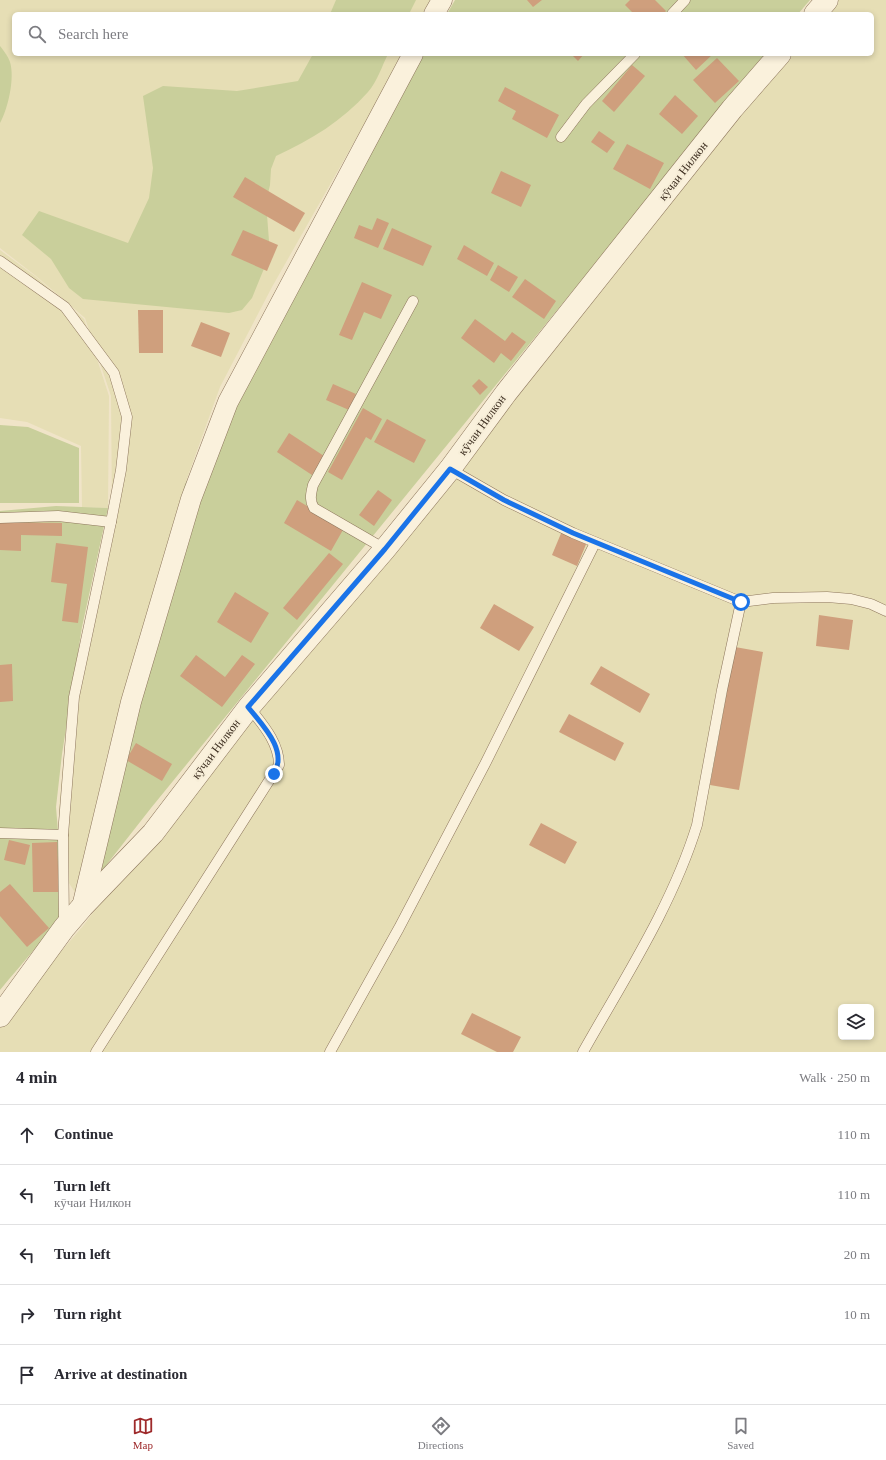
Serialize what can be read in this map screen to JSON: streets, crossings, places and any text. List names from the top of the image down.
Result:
{
  "streets": {
    "street": ["кӯчаи Нилкон"]
  },
  "page": {
    "search": "Search here",
    "heading": ["4 min", "Walk · 250 m"],
    "list": [
      ["Continue", "110 m"],
      ["Turn left", "кӯчаи Нилкон", "110 m"],
      ["Turn left", "20 m"],
      ["Turn right", "10 m"],
      "Arrive at destination"
    ],
    "nav": ["Map", "Directions", "Saved"]
  }
}
